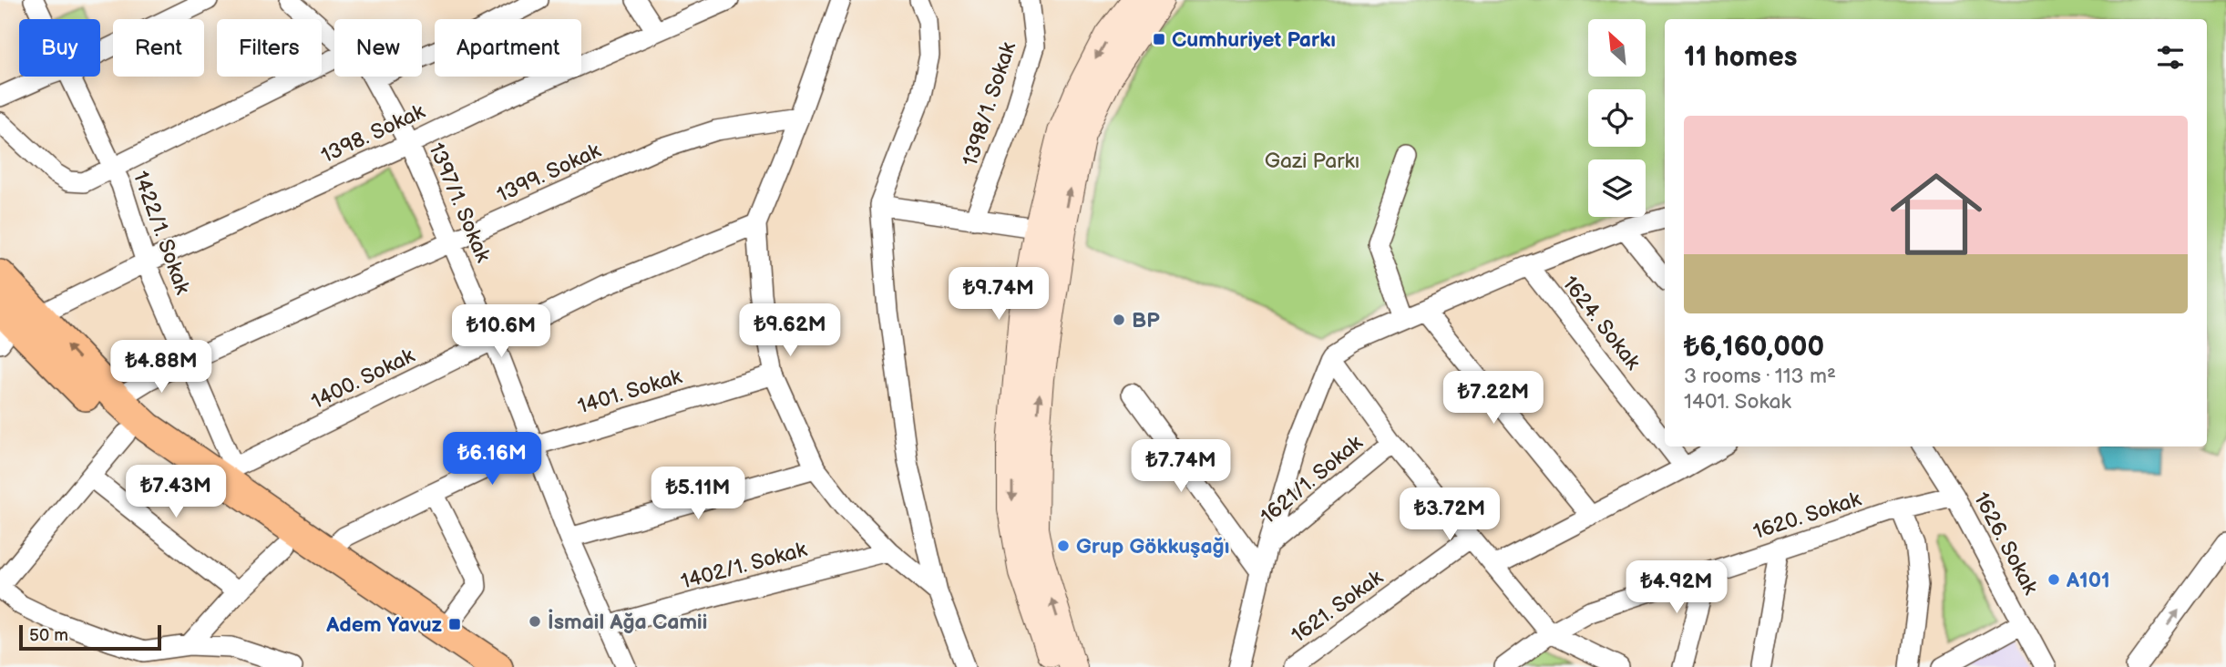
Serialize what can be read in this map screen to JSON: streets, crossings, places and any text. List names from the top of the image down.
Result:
{
  "streets": {
    "street": [
      "1398/1. Sokak",
      "1398. Sokak",
      "1399. Sokak",
      "1397/1. Sokak",
      "1422/1. Sokak",
      "1624. Sokak",
      "1400. Sokak",
      "1401. Sokak",
      "1621/1. Sokak",
      "1620. Sokak",
      "1626. Sokak",
      "1402/1. Sokak",
      "1621. Sokak"
    ]
  },
  "crossings": [
    ["1398. Sokak", "1397/1. Sokak"],
    ["1398. Sokak", "1422/1. Sokak"],
    ["1399. Sokak", "1397/1. Sokak"],
    ["1399. Sokak", "1422/1. Sokak"],
    ["1397/1. Sokak", "1400. Sokak"],
    ["1397/1. Sokak", "1401. Sokak"],
    ["1397/1. Sokak", "1402/1. Sokak"],
    ["1422/1. Sokak", "1400. Sokak"],
    ["1620. Sokak", "1626. Sokak"]
  ],
  "parks": ["Gazi Parkı"],
  "places": {
    "transit": ["Cumhuriyet Parkı", "Adem Yavuz"],
    "other": [
      "BP",
      "Grup Gökkuşağı",
      "A101",
      "İsmail Ağa Camii"
    ]
  },
  "scale_bar": "50 m",
  "north": "top left",
  "page": {
    "chip": [
      "Buy",
      "Rent",
      "Filters",
      "New",
      "Apartment"
    ],
    "heading": "11 homes",
    "list": [
      {
        "name": "₺6,160,000",
        "note": "3 rooms · 113 m² · 1401. Sokak"
      }
    ],
    "price": [
      "₺9.74M",
      "₺9.62M",
      "₺10.6M",
      "₺4.88M",
      "₺7.22M",
      "₺6.16M",
      "₺7.74M",
      "₺7.43M",
      "₺5.11M",
      "₺3.72M",
      "₺4.92M"
    ],
    "scale": "50 m"
  }
}
